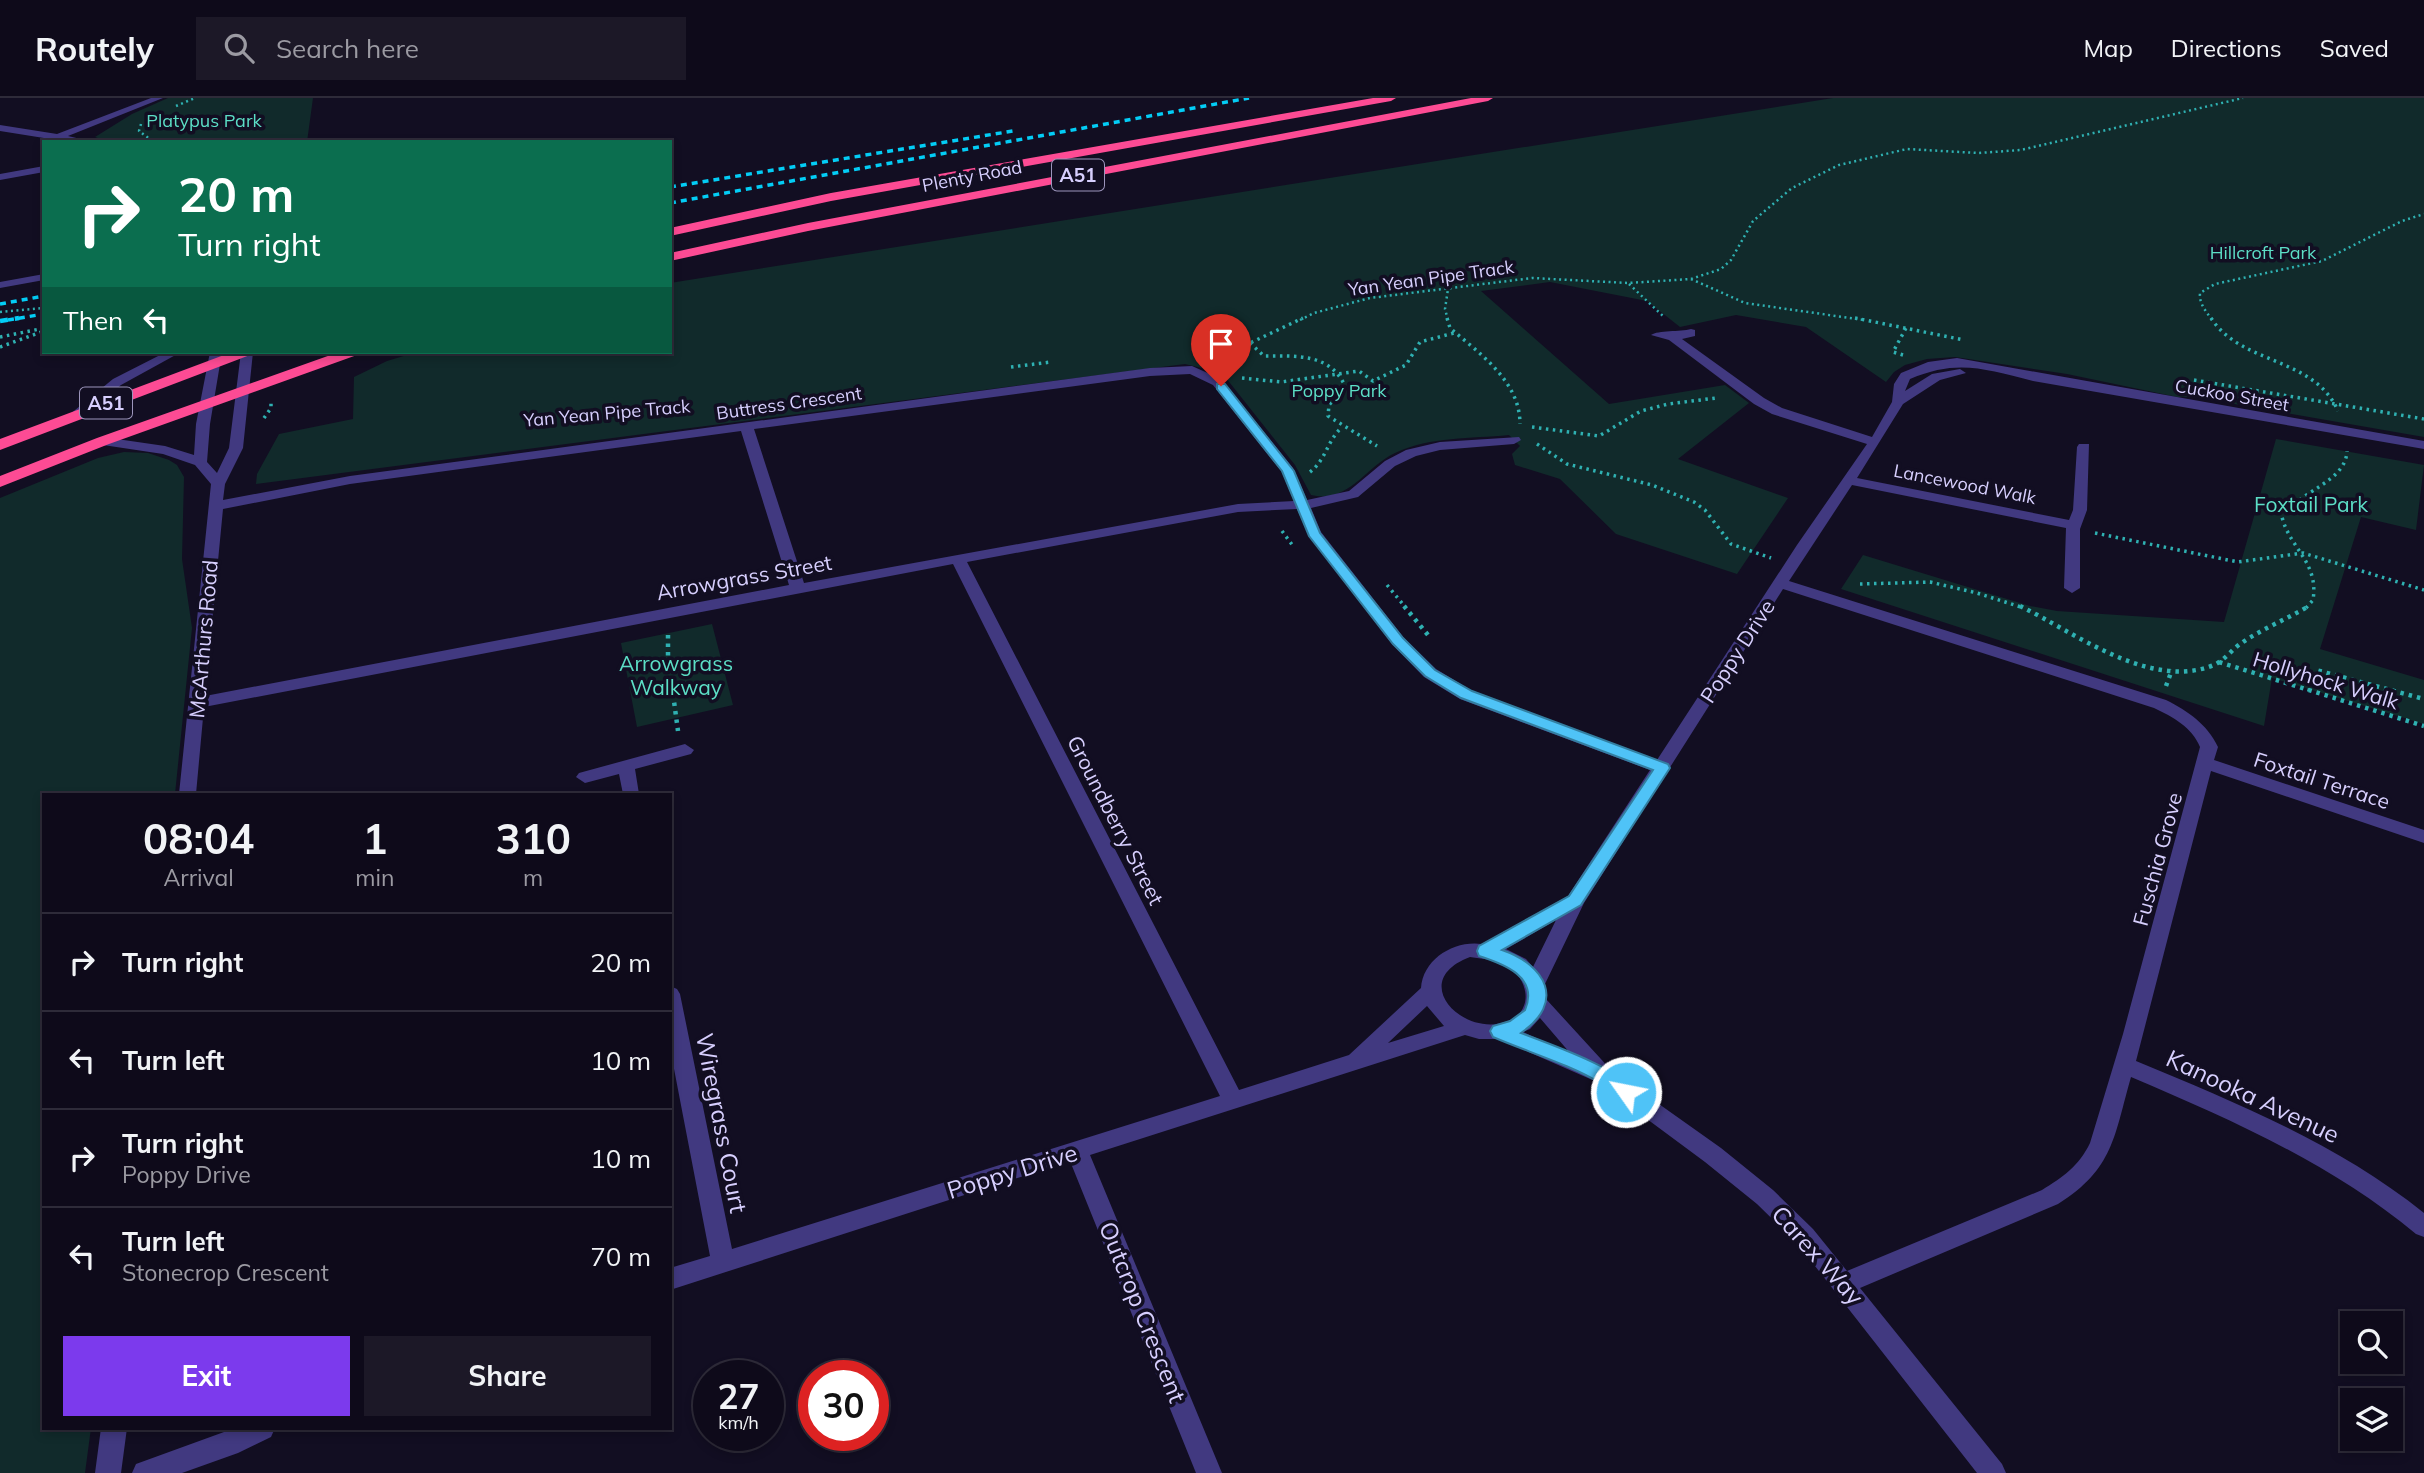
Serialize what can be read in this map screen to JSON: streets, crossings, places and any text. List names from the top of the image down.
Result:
{
  "streets": {
    "highway": ["A51", "Plenty Road"],
    "street": [
      "Cuckoo Street",
      "Buttress Crescent",
      "Lancewood Walk",
      "Arrowgrass Street",
      "McArthurs Road",
      "Poppy Drive",
      "Foxtail Terrace",
      "Groundberry Street",
      "Fuschia Grove",
      "Kanooka Avenue",
      "Wiregrass Court",
      "Carex Way",
      "Outcrop Crescent"
    ],
    "path": ["Yan Yean Pipe Track", "Hollyhock Walk"]
  },
  "crossings": [
    ["A51", "McArthurs Road"],
    ["Cuckoo Street", "Poppy Drive"],
    ["Buttress Crescent", "McArthurs Road"],
    ["Lancewood Walk", "Poppy Drive"],
    ["Arrowgrass Street", "McArthurs Road"],
    ["Arrowgrass Street", "Groundberry Street"],
    ["Poppy Drive", "Groundberry Street"],
    ["Poppy Drive", "Fuschia Grove"],
    ["Poppy Drive", "Wiregrass Court"],
    ["Poppy Drive", "Carex Way"],
    ["Poppy Drive", "Outcrop Crescent"],
    ["Foxtail Terrace", "Fuschia Grove"],
    ["Fuschia Grove", "Kanooka Avenue"],
    ["Fuschia Grove", "Carex Way"]
  ],
  "parks": [
    "Platypus Park",
    "Hillcroft Park",
    "Poppy Park",
    "Foxtail Park",
    "Arrowgrass Walkway"
  ],
  "page": {
    "header": "Routely",
    "search": "Search here",
    "nav": ["Map", "Directions", "Saved"],
    "turn": ["20 m", "Turn right"],
    "then": "Then",
    "eta": [
      "08:04",
      "Arrival",
      "1",
      "min",
      "310",
      "m"
    ],
    "list": [
      {
        "name": "Turn right",
        "value": "20 m"
      },
      {
        "name": "Turn left",
        "value": "10 m"
      },
      {
        "name": "Turn right",
        "note": "Poppy Drive",
        "value": "10 m"
      },
      {
        "name": "Turn left",
        "note": "Stonecrop Crescent",
        "value": "70 m"
      }
    ],
    "buttons": ["Exit", "Share"],
    "speed": "27 km/h",
    "limit": "30"
  }
}
